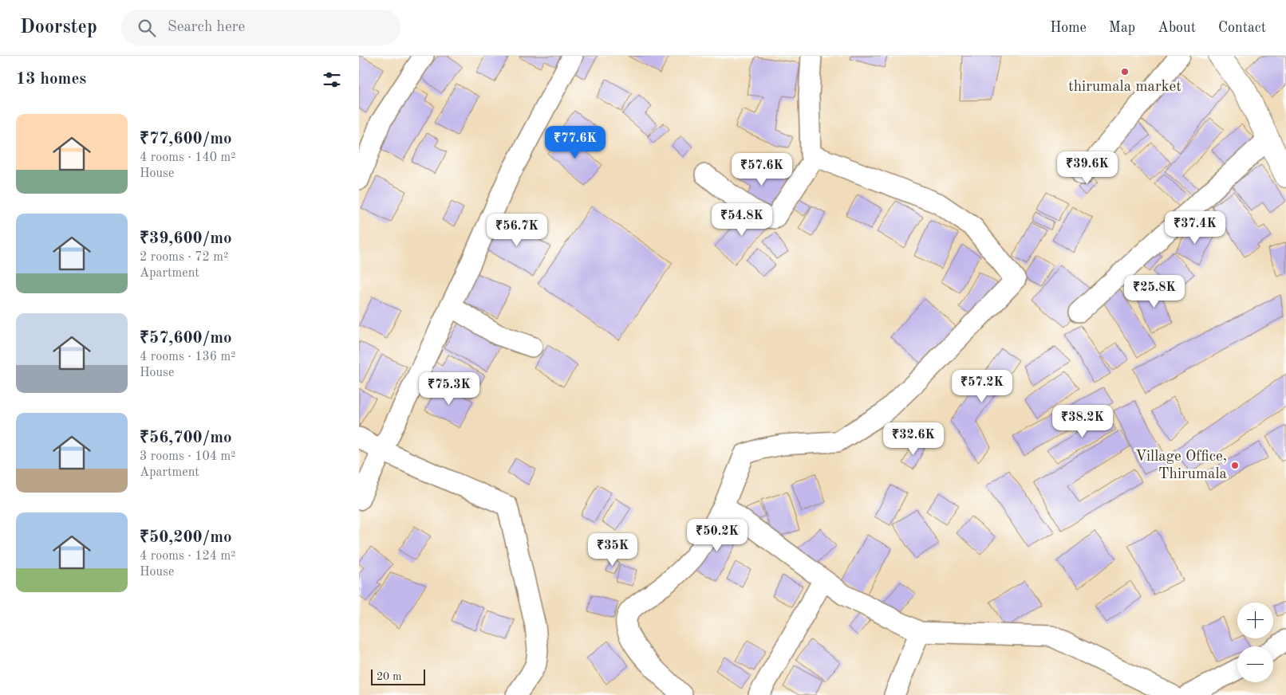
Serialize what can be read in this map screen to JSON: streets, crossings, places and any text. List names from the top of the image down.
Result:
{
  "places": ["thirumala market", "Village Office, Thirumala"],
  "scale_bar": "20 m",
  "page": {
    "header": "Doorstep",
    "search": "Search here",
    "nav": [
      "Home",
      "Map",
      "About",
      "Contact"
    ],
    "heading": "13 homes",
    "list": [
      {
        "name": "₹77,600/mo",
        "note": "4 rooms · 140 m² · House"
      },
      {
        "name": "₹39,600/mo",
        "note": "2 rooms · 72 m² · Apartment"
      },
      {
        "name": "₹57,600/mo",
        "note": "4 rooms · 136 m² · House"
      },
      {
        "name": "₹56,700/mo",
        "note": "3 rooms · 104 m² · Apartment"
      },
      {
        "name": "₹50,200/mo",
        "note": "4 rooms · 124 m² · House"
      }
    ],
    "price": [
      "₹77.6K",
      "₹39.6K",
      "₹57.6K",
      "₹54.8K",
      "₹37.4K",
      "₹56.7K",
      "₹25.8K",
      "₹57.2K",
      "₹75.3K",
      "₹38.2K",
      "₹32.6K",
      "₹50.2K",
      "₹35K"
    ],
    "map_buttons": ["+", "−"],
    "scale": "20 m"
  }
}
